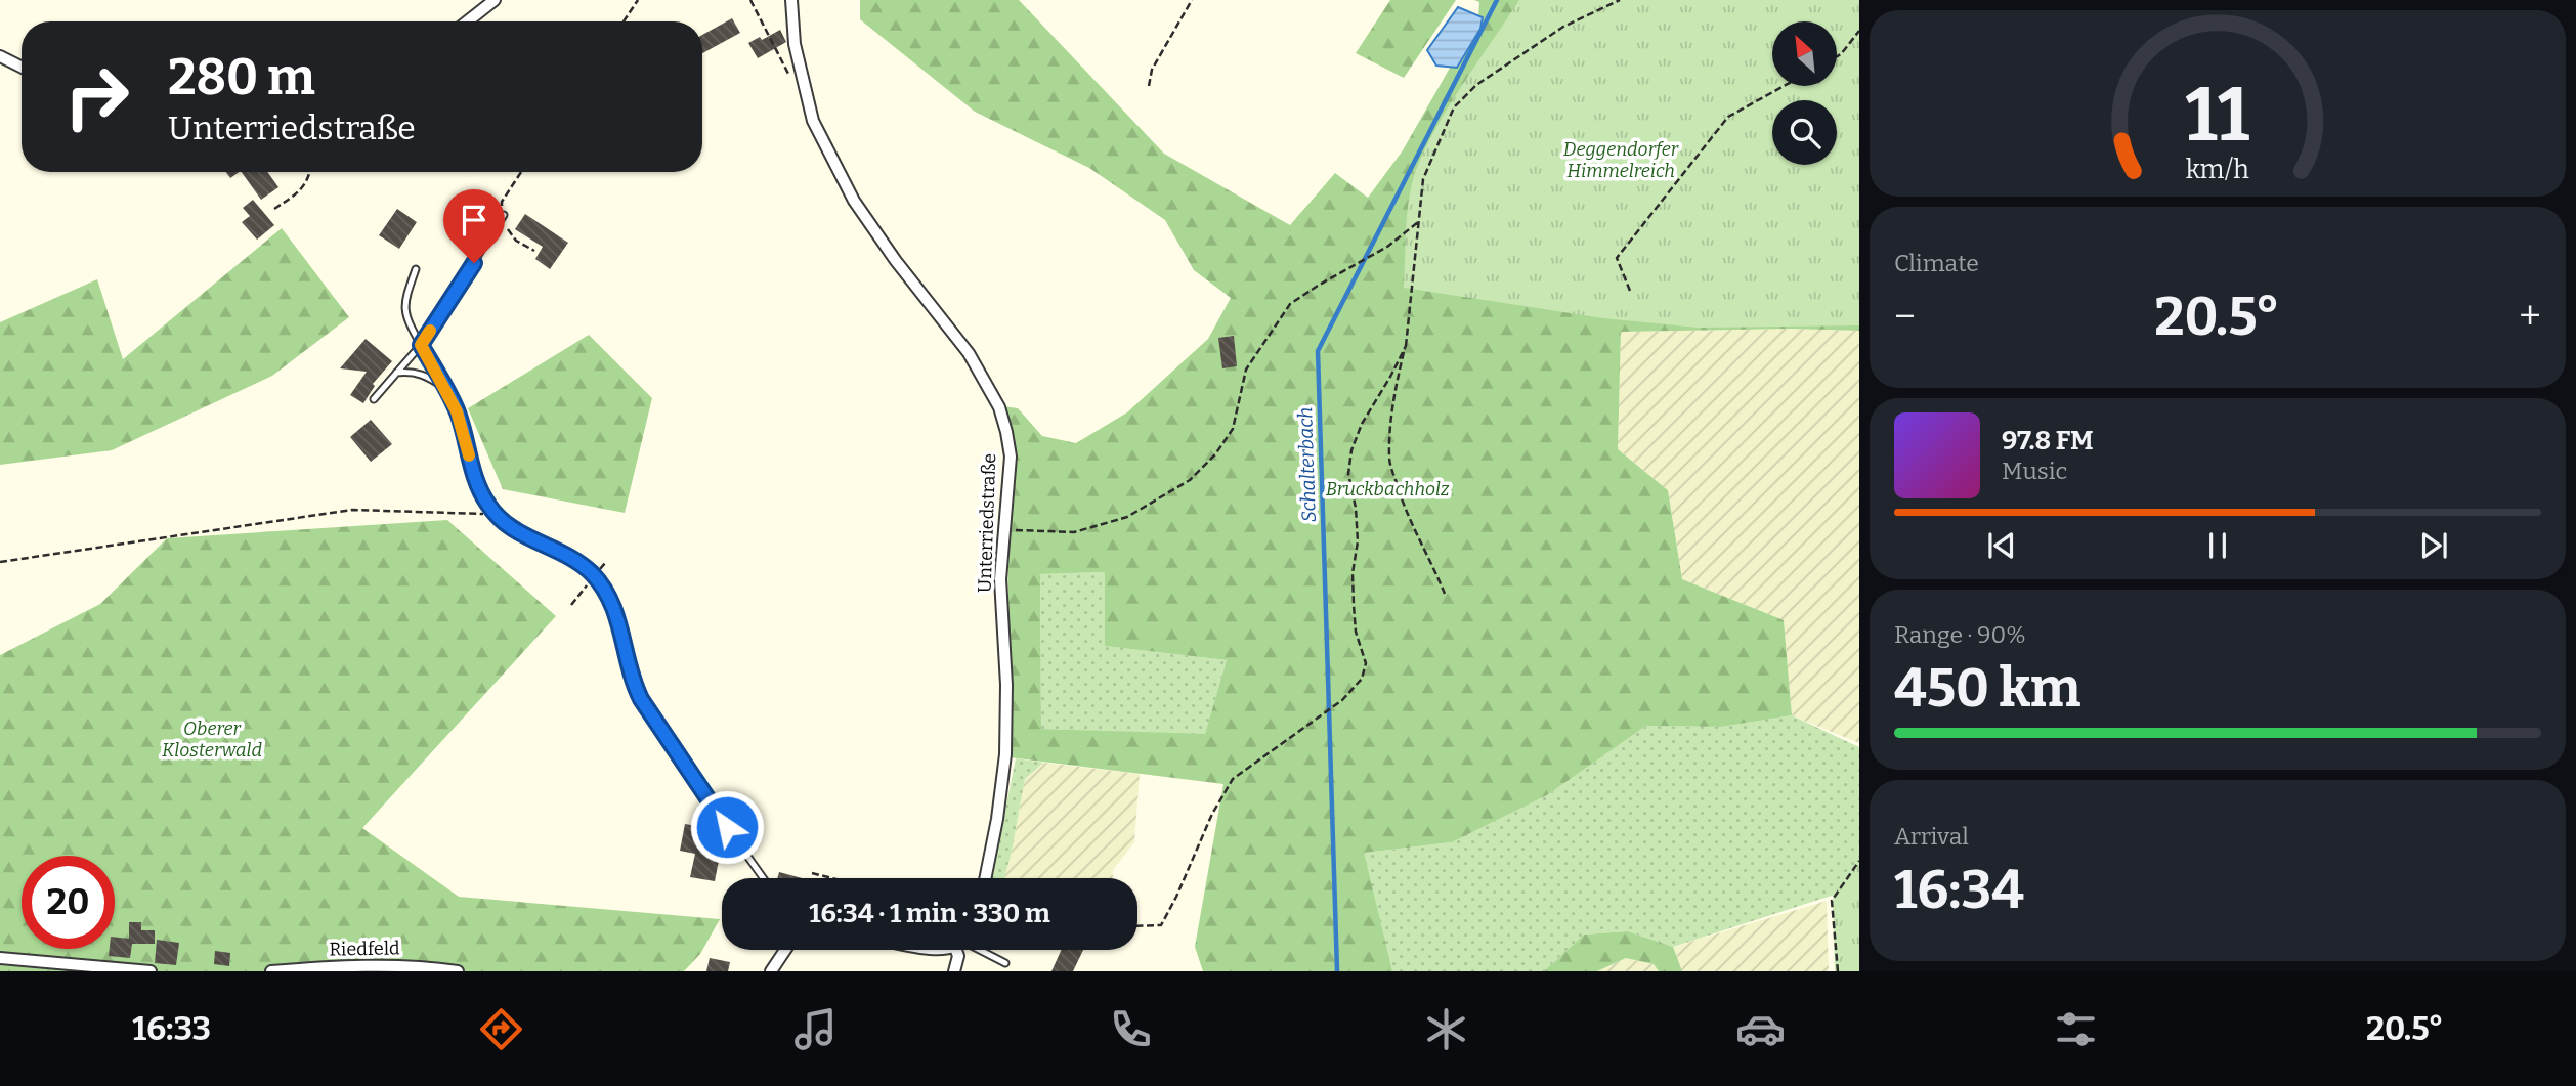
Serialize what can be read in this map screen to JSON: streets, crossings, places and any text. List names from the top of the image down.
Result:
{
  "streets": {
    "street": ["Unterriedstraße", "Riedfeld"]
  },
  "water": ["Schalterbach"],
  "parks": ["Deggendorfer Himmelreich", "Bruckbachholz", "Oberer Klosterwald"],
  "north": "top left",
  "page": {
    "turn": ["280 m", "Unterriedstraße"],
    "tile": [
      "Climate",
      ["Range · 90%", "450 km"],
      ["Arrival", "16:34"]
    ],
    "heat": ["−", "20.5°", "+"],
    "song": ["97.8 FM", "Music"],
    "limit": "20",
    "trip": "16:34 · 1 min · 330 m",
    "tabs": ["16:33", "20.5°"],
    "gauge": ["11", "km/h"]
  }
}
